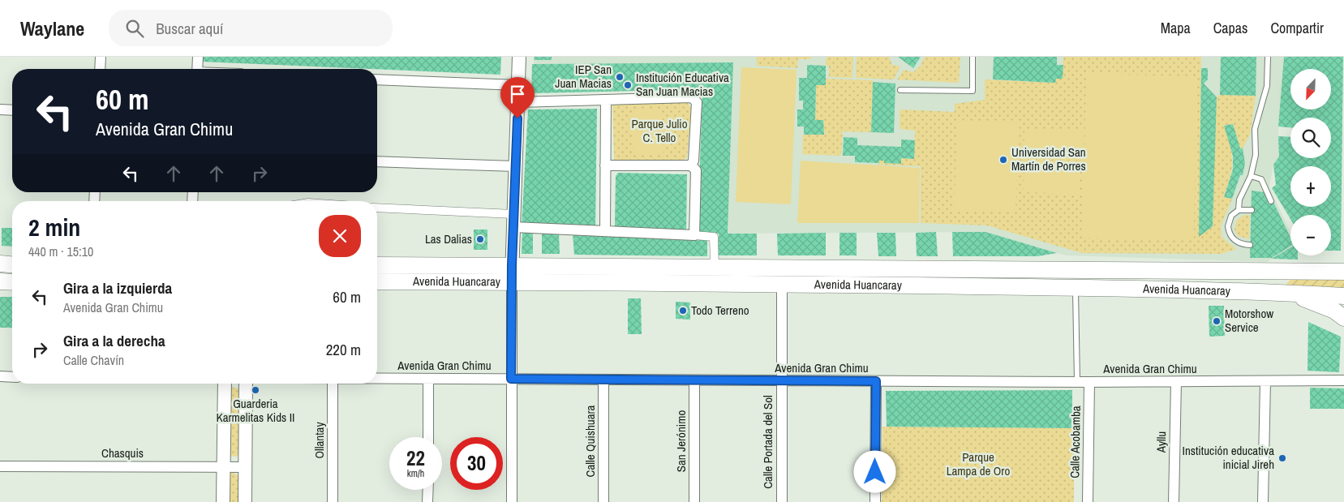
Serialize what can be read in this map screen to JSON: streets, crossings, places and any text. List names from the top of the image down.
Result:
{
  "streets": {
    "main road": ["Avenida Huancaray"],
    "street": [
      "Avenida Gran Chimu",
      "Ollantay",
      "Calle Quishuara",
      "San Jerónimo",
      "Calle Portada del Sol",
      "Calle Acobamba",
      "Ayllu",
      "Chasquis"
    ]
  },
  "crossings": [
    ["Avenida Huancaray", "Calle Portada del Sol"],
    ["Avenida Gran Chimu", "Calle Quishuara"],
    ["Avenida Gran Chimu", "San Jerónimo"],
    ["Avenida Gran Chimu", "Calle Portada del Sol"],
    ["Avenida Gran Chimu", "Calle Acobamba"],
    ["Avenida Gran Chimu", "Ayllu"]
  ],
  "parks": ["Parque Julio C. Tello", "Parque Lampa de Oro"],
  "places": [
    "IEP San Juan Macias",
    "Institución Educativa San Juan Macias",
    "Universidad San Martín de Porres",
    "Las Dalias",
    "Todo Terreno",
    "Motorshow Service",
    "Guarderia Karmelitas Kids II",
    "Institución educativa inicial Jireh"
  ],
  "north": "bottom left",
  "page": {
    "header": "Waylane",
    "search": "Buscar aquí",
    "nav": ["Mapa", "Capas", "Compartir"],
    "map_buttons": ["+", "−"],
    "turn": ["60 m", "Avenida Gran Chimu"],
    "heading": ["2 min", "440 m · 15:10"],
    "list": [
      {
        "name": "Gira a la izquierda",
        "note": "Avenida Gran Chimu",
        "value": "60 m"
      },
      {
        "name": "Gira a la derecha",
        "note": "Calle Chavín",
        "value": "220 m"
      }
    ],
    "speed": "22 km/h",
    "limit": "30"
  }
}
